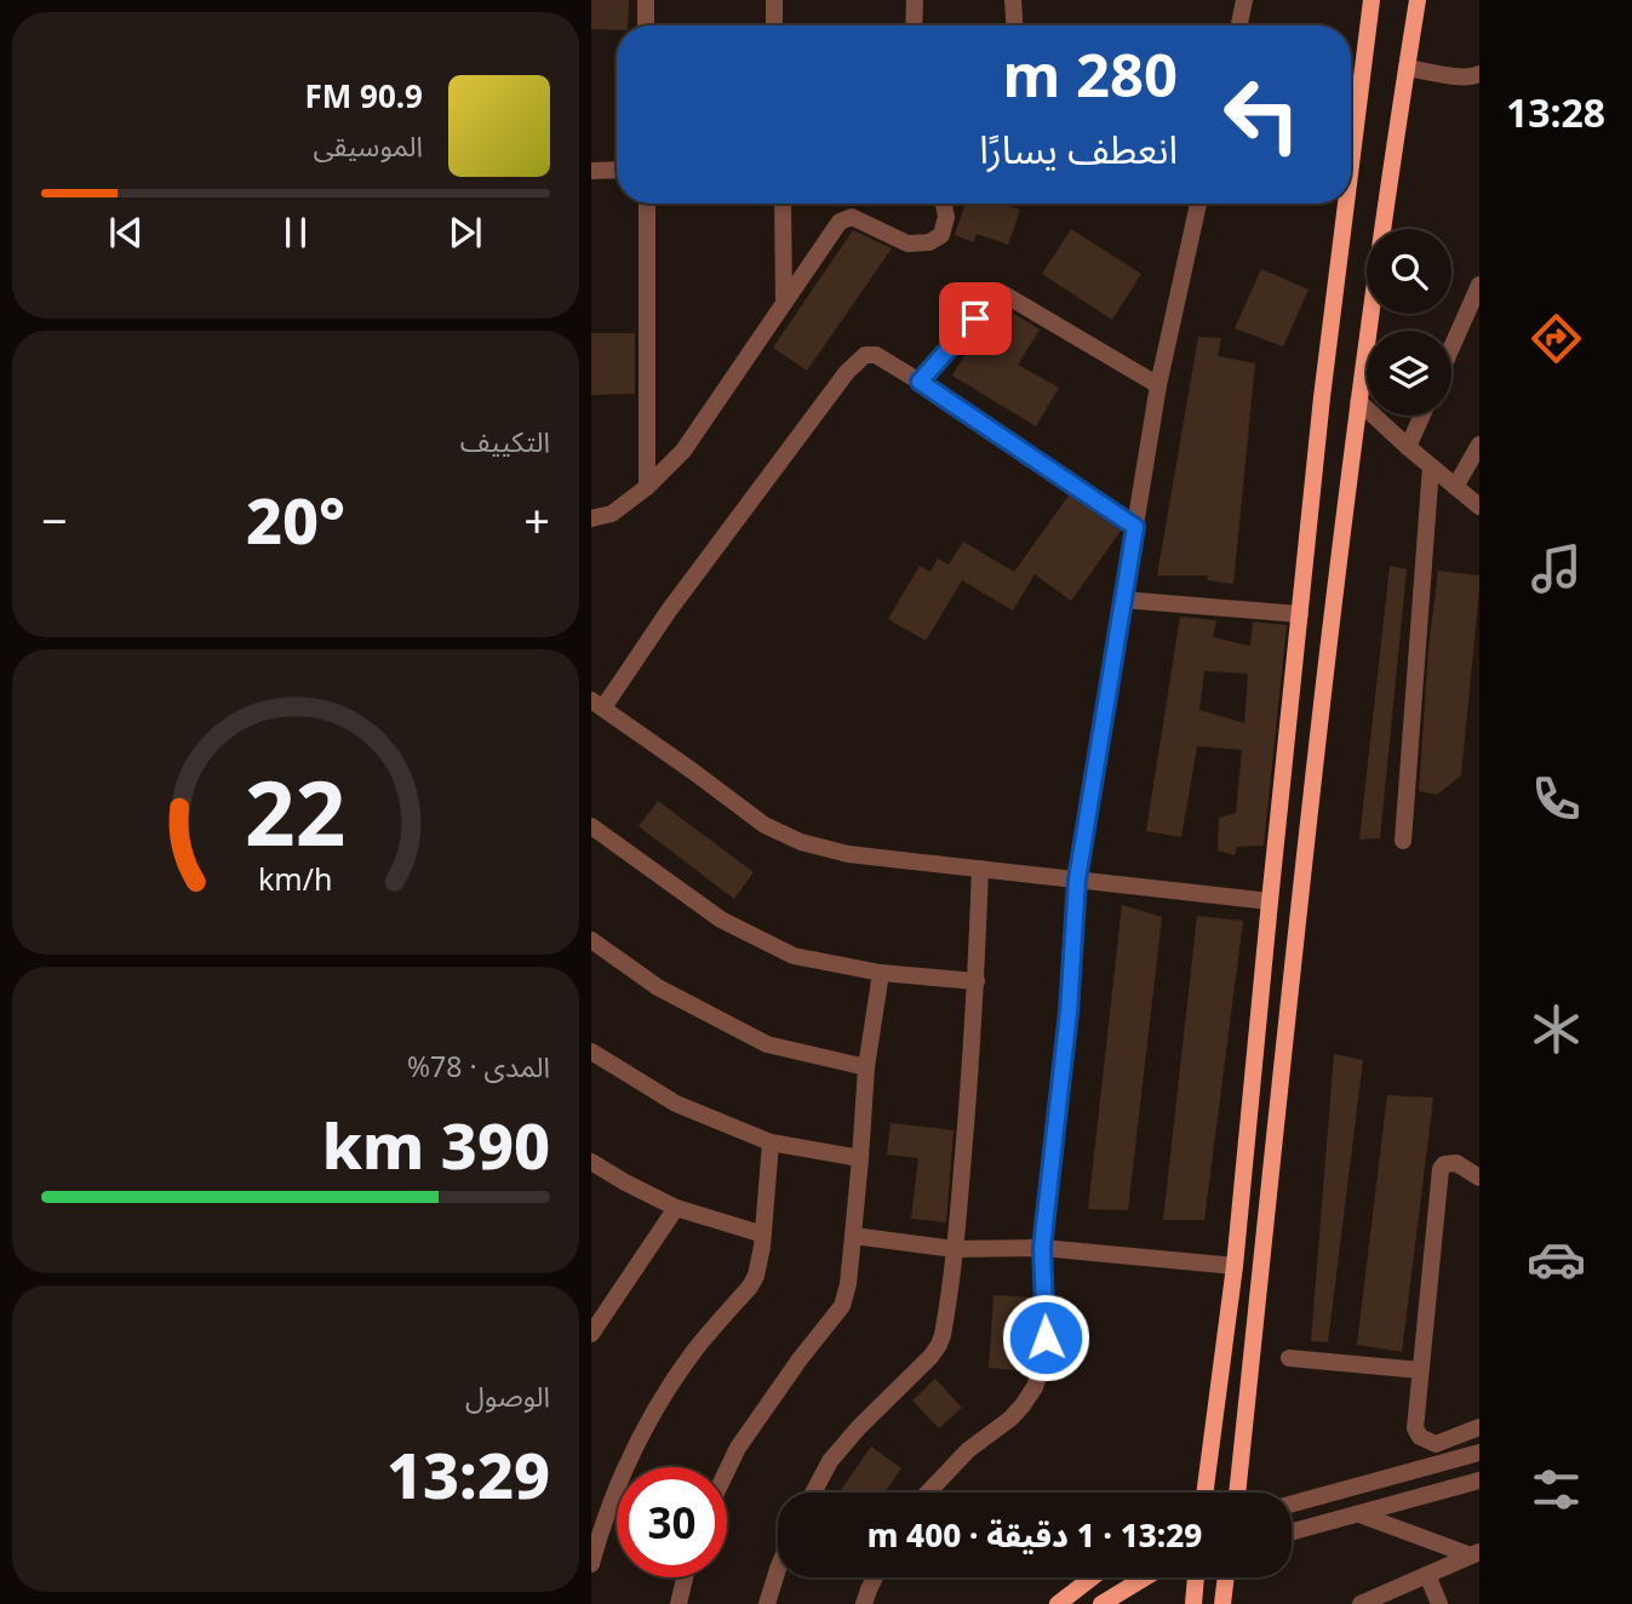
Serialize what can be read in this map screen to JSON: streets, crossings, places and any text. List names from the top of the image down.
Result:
{
  "page": {
    "tabs": "13:28",
    "turn": ["280 m", "انعطف يسارًا"],
    "song": ["90.9 FM", "الموسيقى"],
    "tile": [
      "التكييف",
      ["المدى · 78%", "390 km"],
      ["الوصول", "13:29"]
    ],
    "heat": ["−", "20°", "+"],
    "limit": "30",
    "trip": "13:29 · 1 دقيقة · 400 m",
    "gauge": ["22", "km/h"]
  }
}
